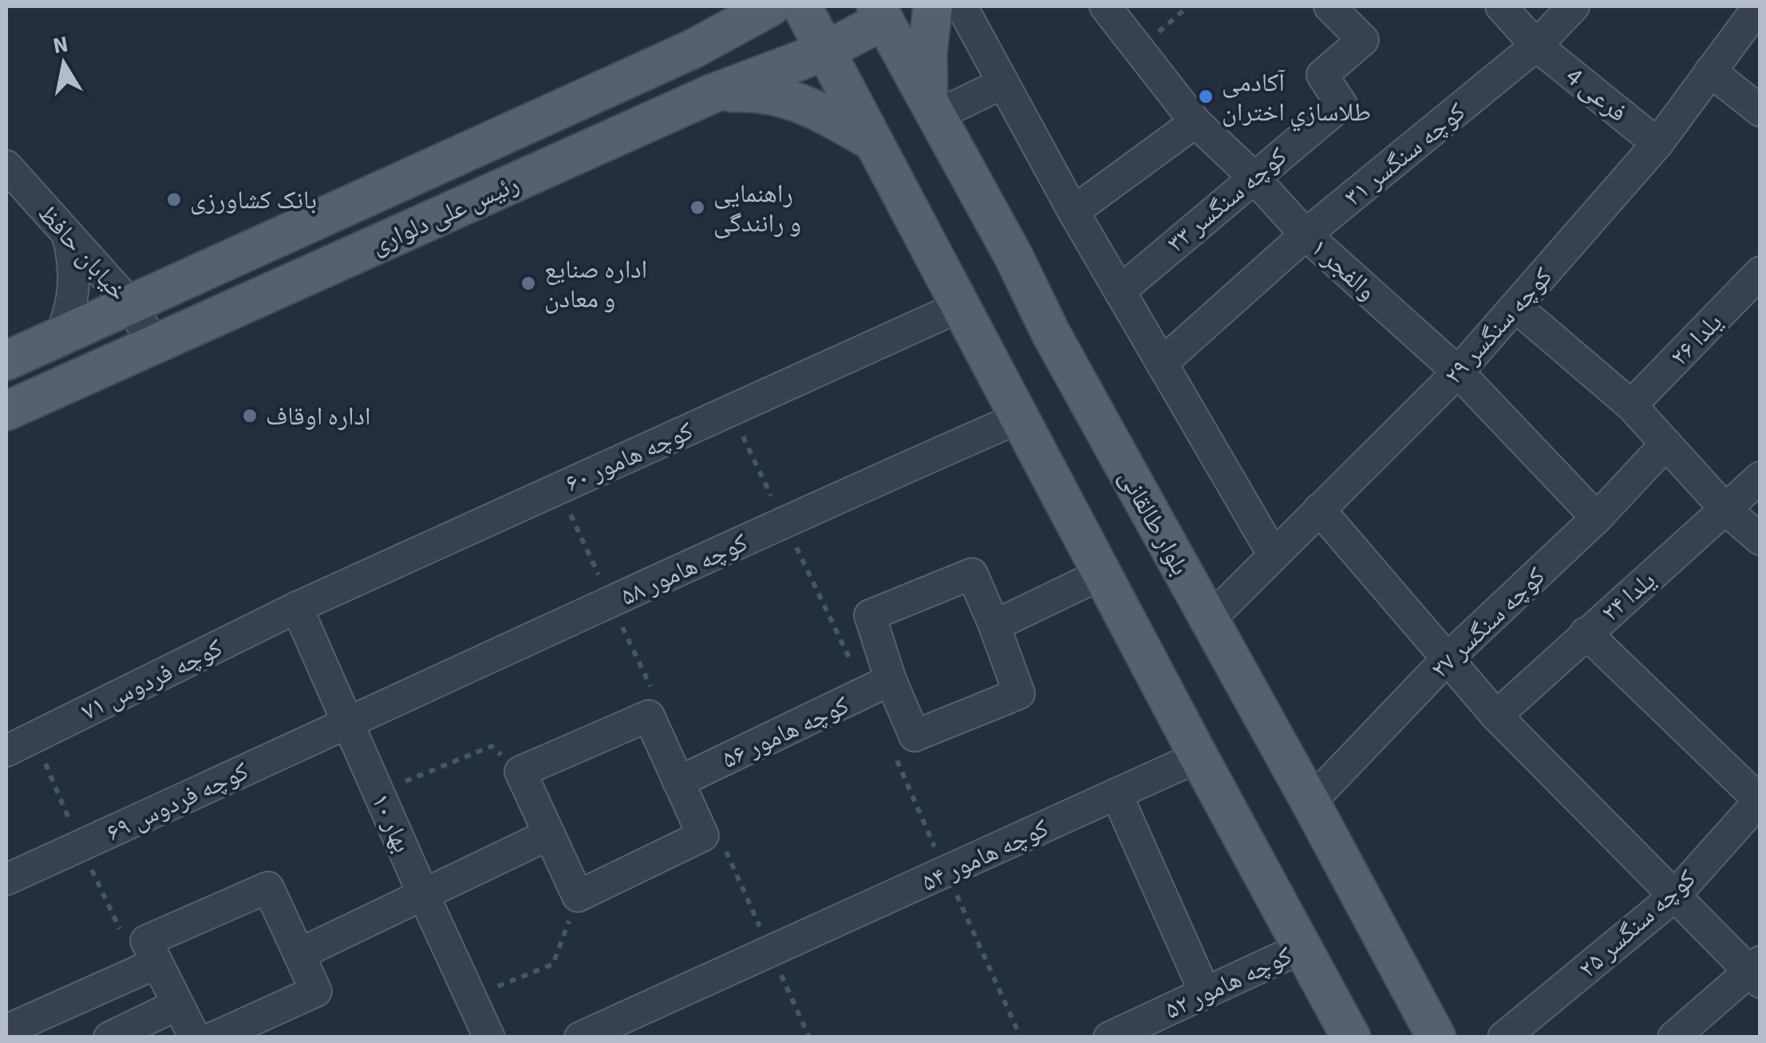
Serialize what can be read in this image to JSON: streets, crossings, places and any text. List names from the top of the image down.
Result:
{
  "streets": {
    "main road": ["رئیس علی دلواری", "بلوار طالقانی"],
    "street": [
      "فرعی 4",
      "کوچه سنگسر ۳۱",
      "کوچه سنگسر ۳۳",
      "خیابان حافظ",
      "والفجر ۱",
      "کوچه سنگسر ۲۹",
      "یلدا ۲۶",
      "کوچه هامور ۶۰",
      "کوچه هامور ۵۸",
      "یلدا ۲۴",
      "کوچه سنگسر ۲۷",
      "کوچه فردوس ۷۱",
      "کوچه هامور ۵۶",
      "کوچه فردوس ۶۹",
      "بهار ۱۰",
      "کوچه هامور ۵۴",
      "کوچه سنگسر ۲۵",
      "کوچه هامور ۵۲"
    ]
  },
  "crossings": [
    ["فرعی 4", "کوچه سنگسر ۳۱"],
    ["فرعی 4", "کوچه سنگسر ۲۹"],
    ["کوچه سنگسر ۳۱", "والفجر ۱"],
    ["کوچه سنگسر ۳۳", "والفجر ۱"],
    ["رئیس علی دلواری", "خیابان حافظ"],
    ["رئیس علی دلواری", "بلوار طالقانی"],
    ["والفجر ۱", "کوچه سنگسر ۲۹"],
    ["والفجر ۱", "کوچه سنگسر ۲۷"],
    ["کوچه سنگسر ۲۹", "بلوار طالقانی"],
    ["کوچه هامور ۶۰", "کوچه فردوس ۷۱"],
    ["کوچه هامور ۶۰", "بهار ۱۰"],
    ["بلوار طالقانی", "کوچه سنگسر ۲۷"],
    ["کوچه هامور ۵۸", "کوچه فردوس ۶۹"],
    ["کوچه هامور ۵۸", "بهار ۱۰"],
    ["کوچه فردوس ۷۱", "بهار ۱۰"],
    ["کوچه فردوس ۶۹", "بهار ۱۰"]
  ],
  "places": [
    "آكادمى طلاسازي اختران",
    "بانک کشاورزی",
    "راهنمایی و رانندگی",
    "اداره صنایع و معادن",
    "اداره اوقاف"
  ],
  "north": "top"
}
